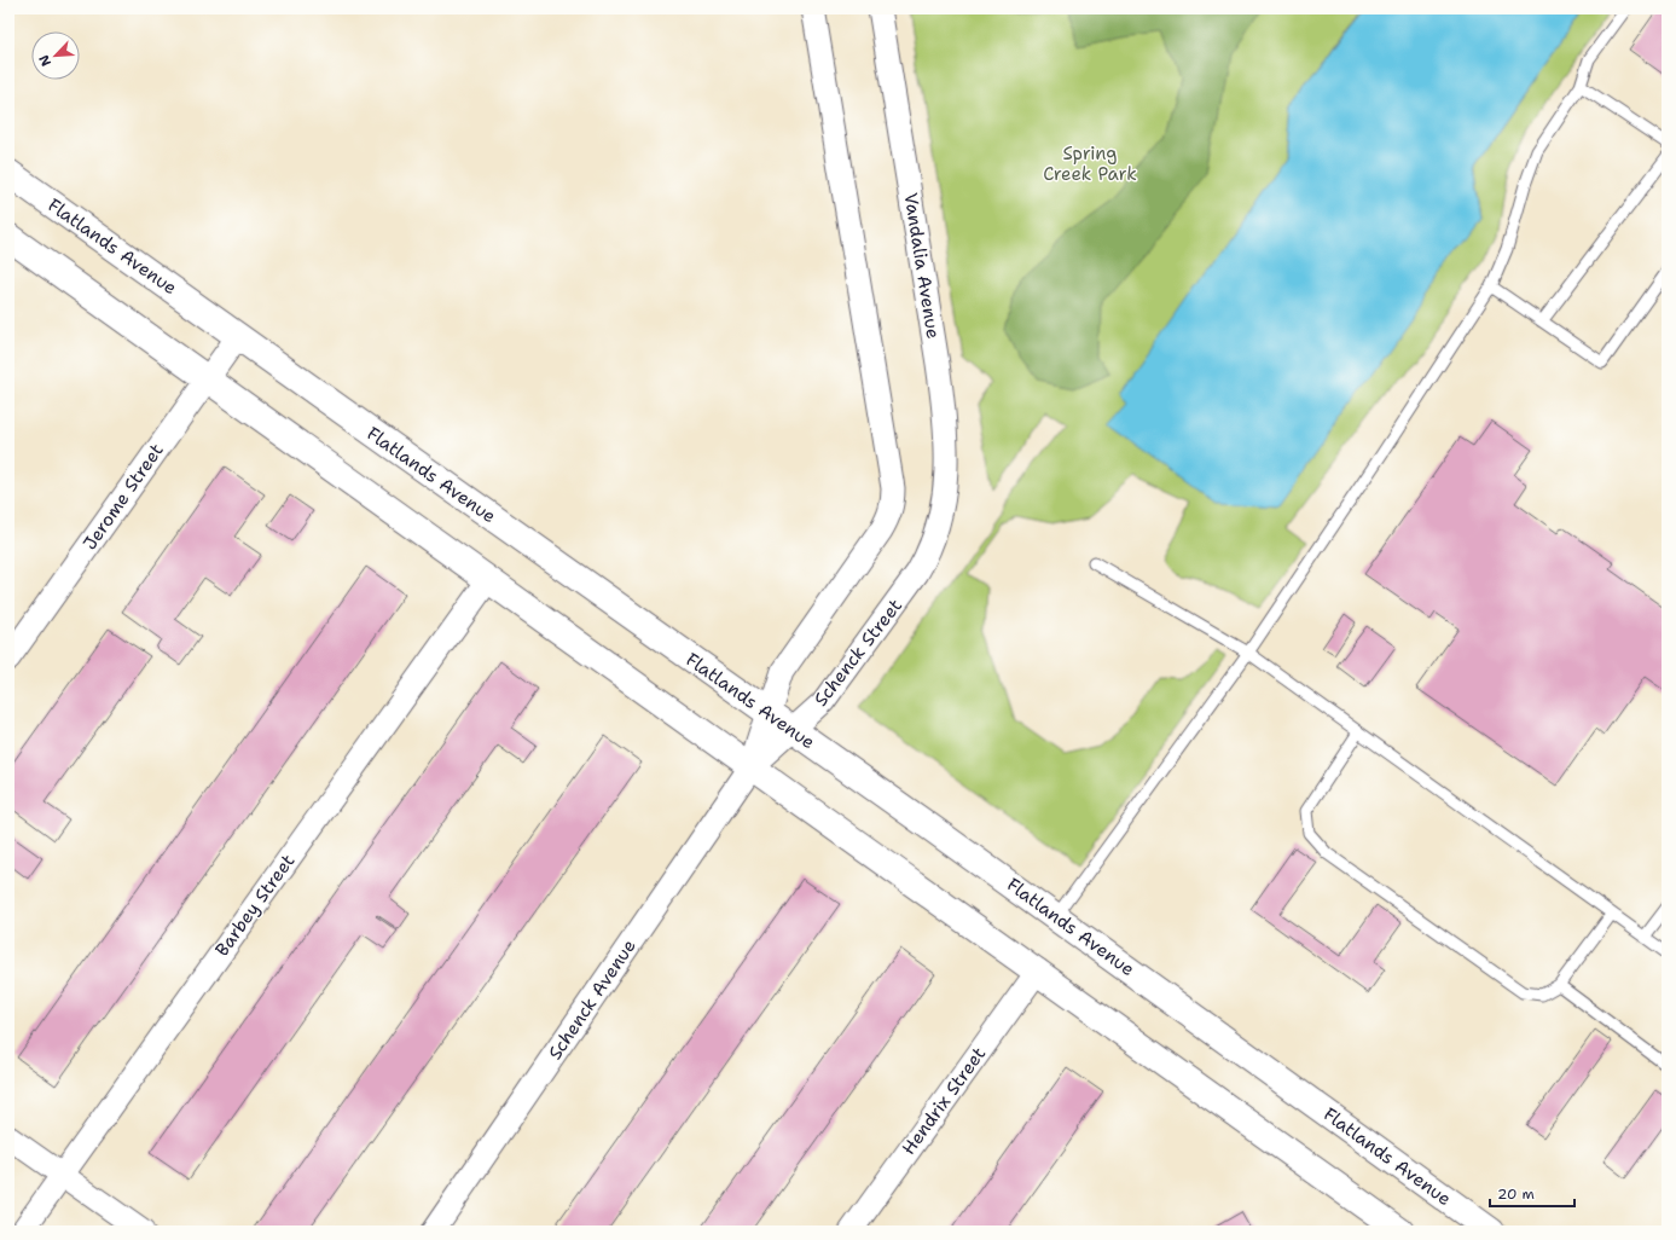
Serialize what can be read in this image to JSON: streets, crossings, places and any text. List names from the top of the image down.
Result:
{
  "streets": {
    "main road": ["Flatlands Avenue"],
    "street": [
      "Vandalia Avenue",
      "Jerome Street",
      "Schenck Street",
      "Barbey Street",
      "Schenck Avenue",
      "Hendrix Street"
    ]
  },
  "crossings": [
    ["Flatlands Avenue", "Jerome Street"],
    ["Flatlands Avenue", "Schenck Street"],
    ["Vandalia Avenue", "Schenck Street"],
    ["Schenck Street", "Schenck Avenue"]
  ],
  "parks": ["Spring Creek Park"],
  "scale_bar": "20 m",
  "north": "bottom left"
}
